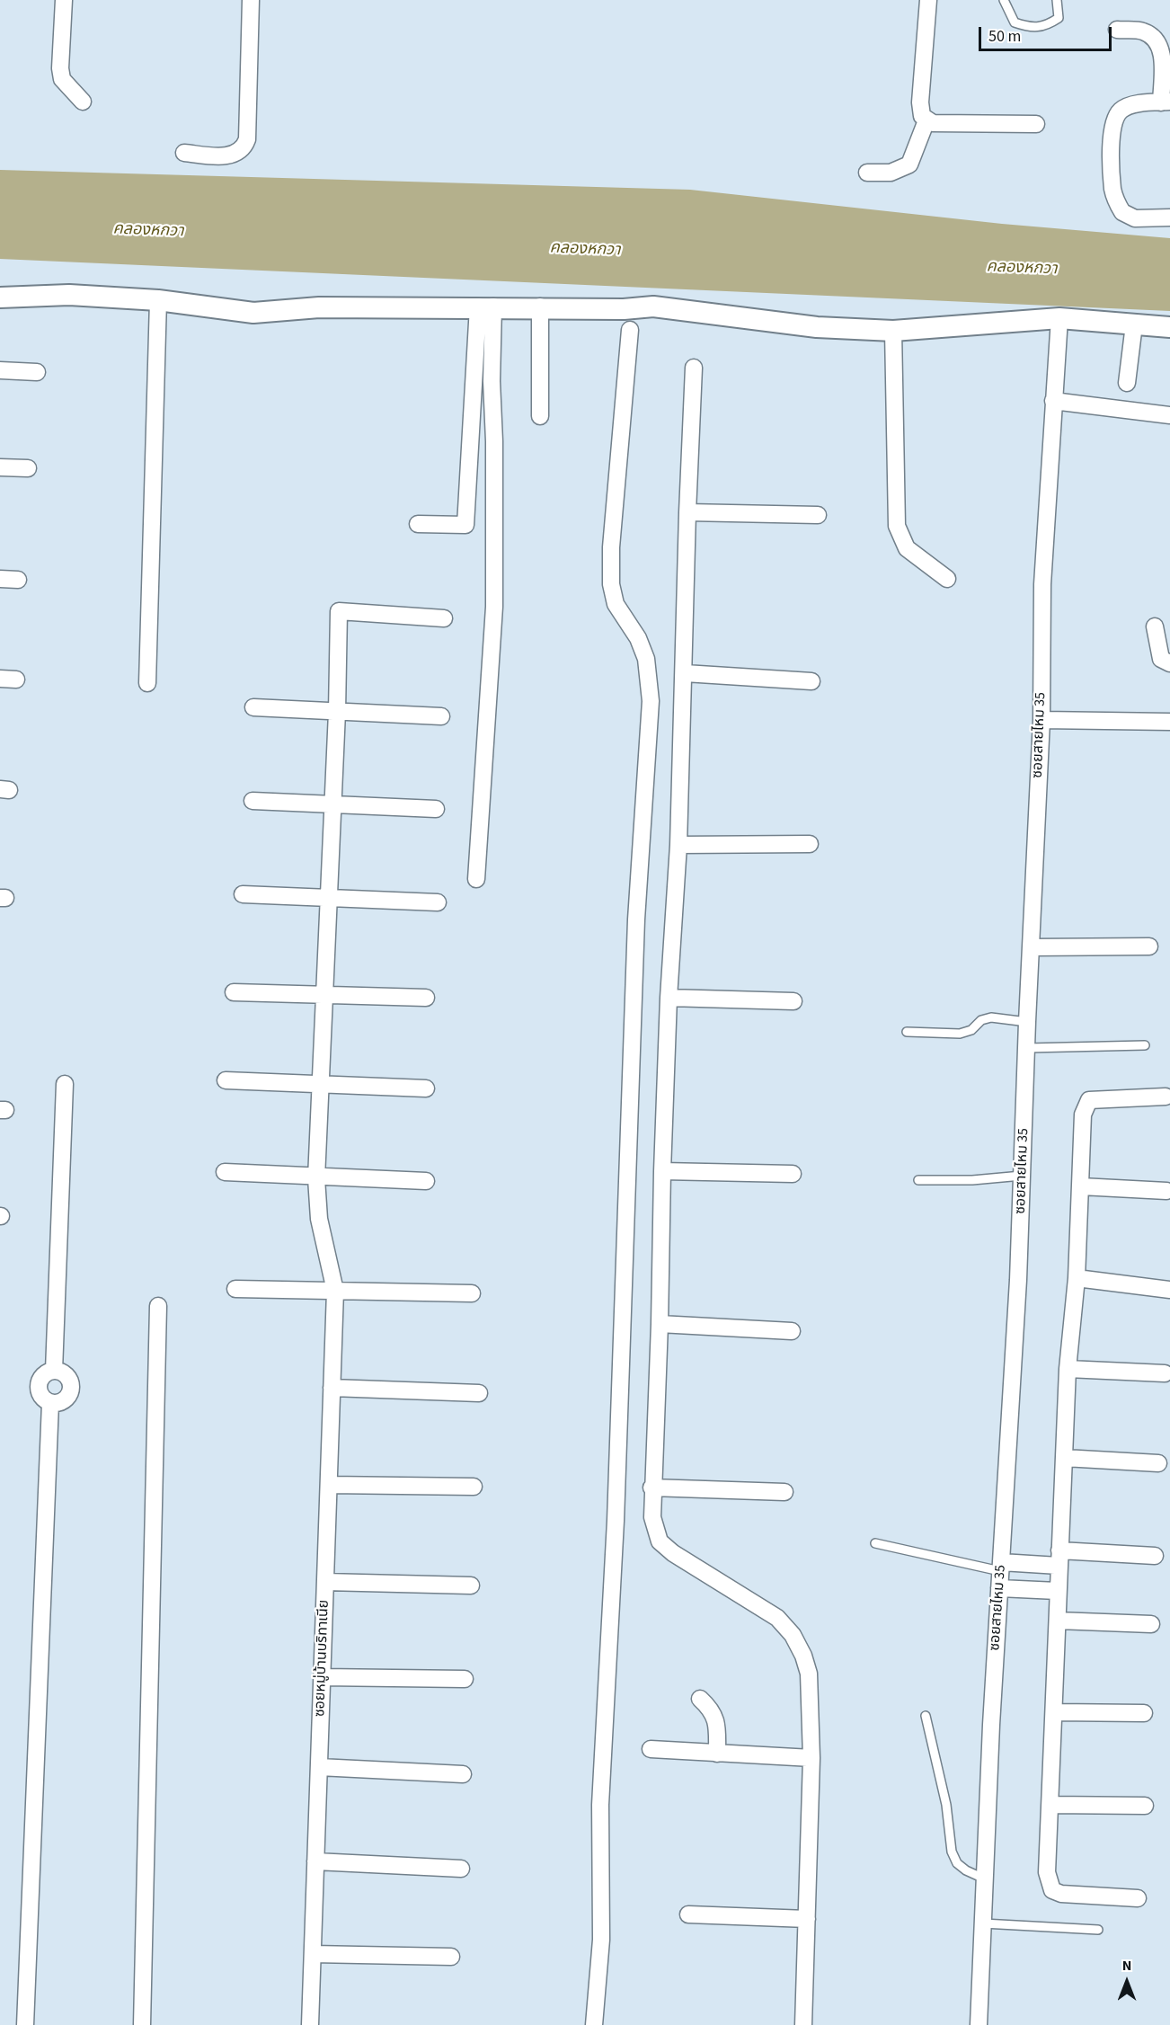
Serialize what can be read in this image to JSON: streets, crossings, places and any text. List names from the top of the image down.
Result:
{
  "streets": {
    "street": ["ซอยสายไหม 35", "ซอยหมู่บ้านบริทาเนีย"]
  },
  "water": ["คลองหกวา"],
  "scale_bar": "50 m",
  "north": "top"
}
